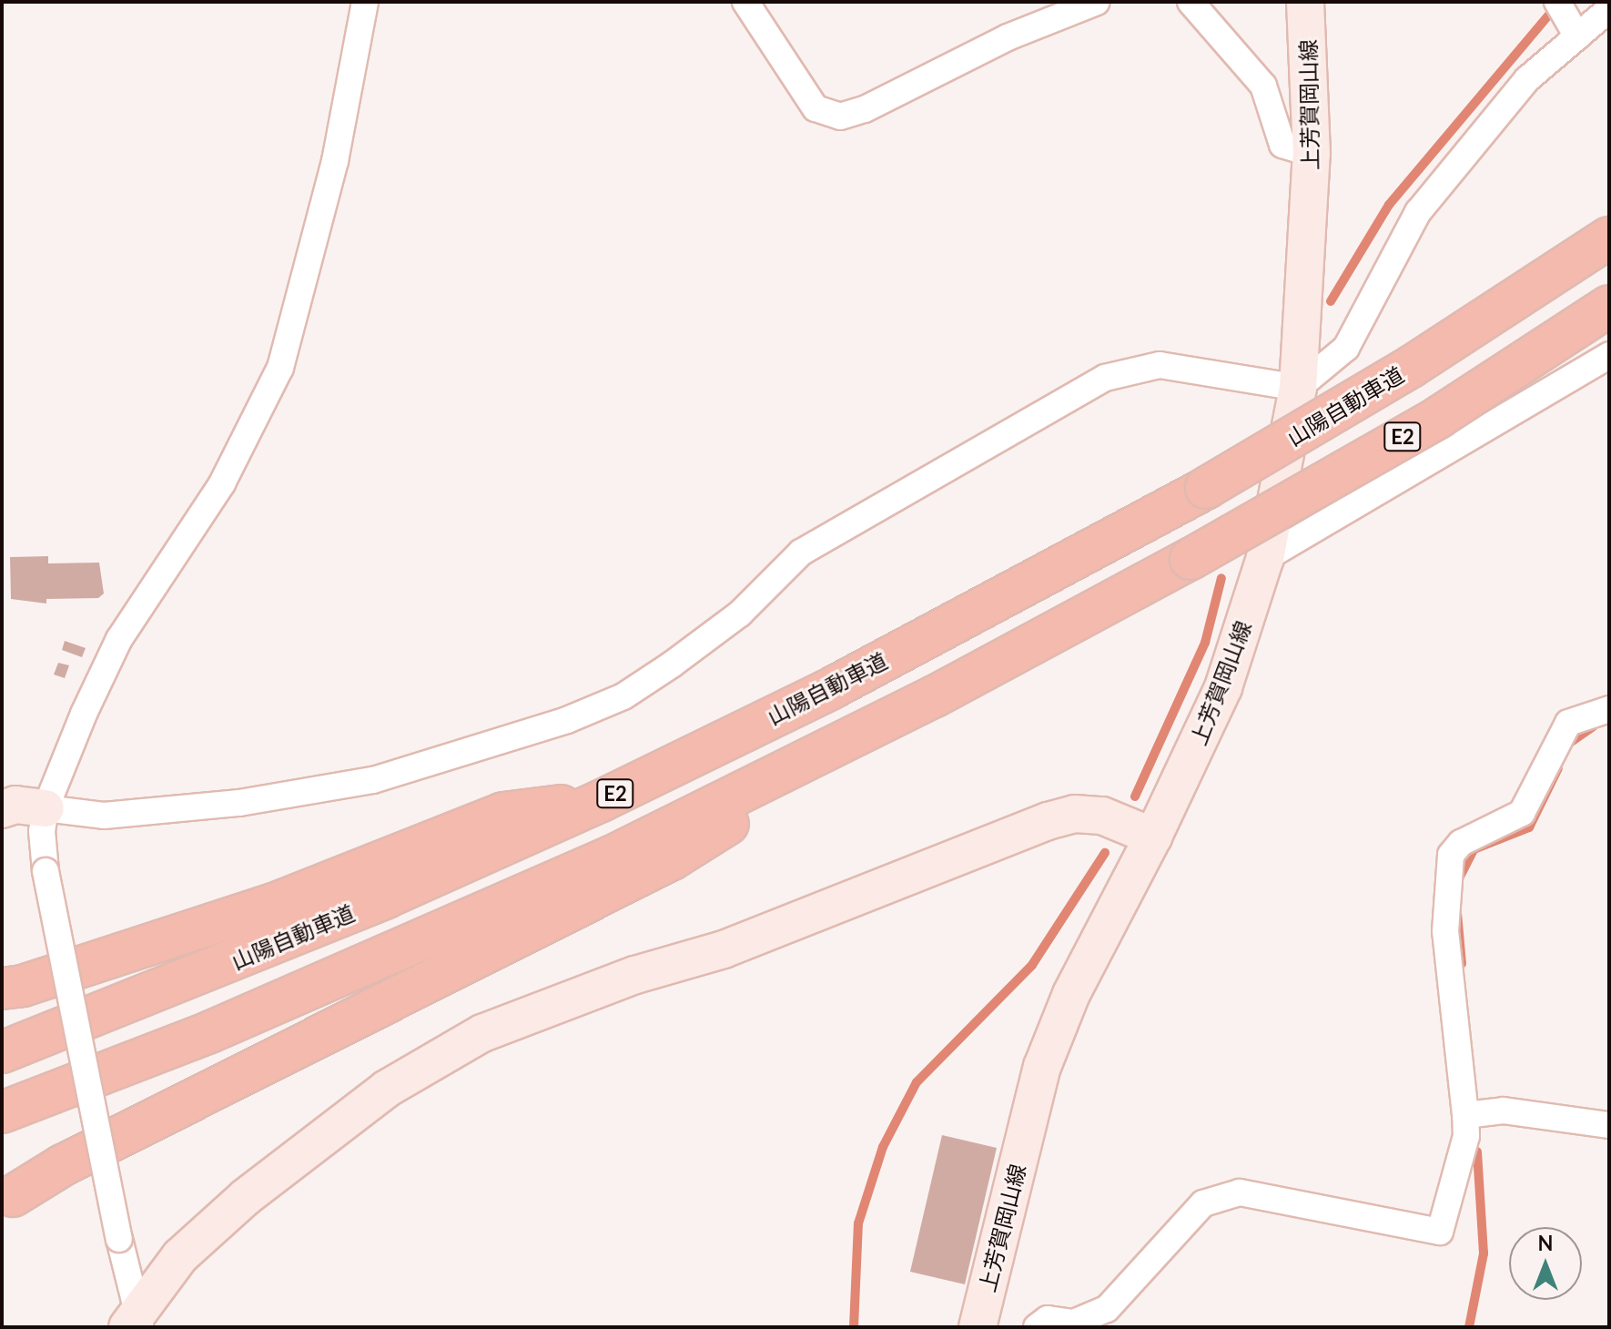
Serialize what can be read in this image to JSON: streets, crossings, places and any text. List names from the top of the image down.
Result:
{
  "streets": {
    "highway": ["山陽自動車道", "E2"],
    "main road": ["上芳賀岡山線"]
  },
  "north": "top"
}
